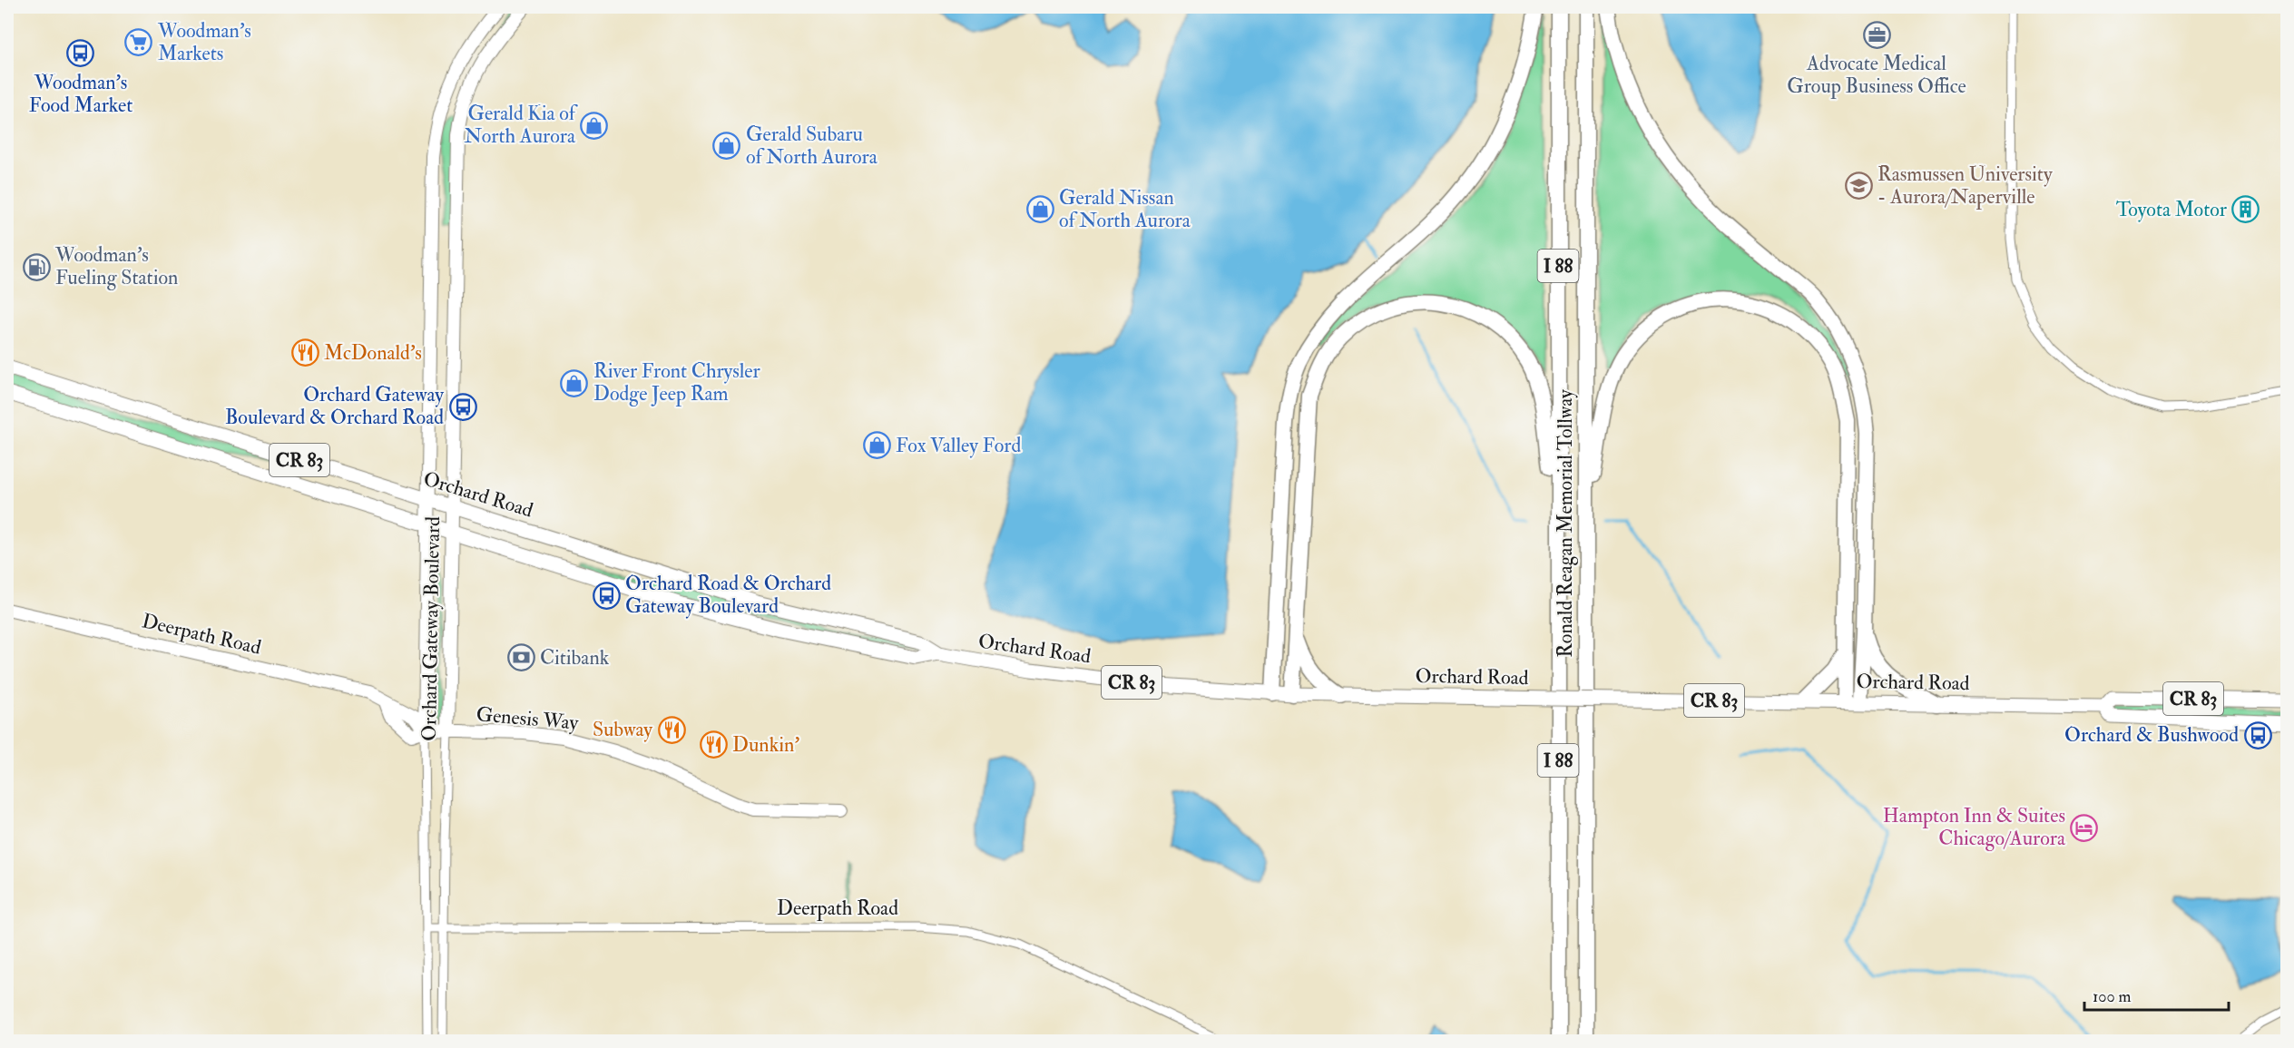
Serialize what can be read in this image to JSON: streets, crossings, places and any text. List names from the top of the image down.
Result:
{
  "streets": {
    "highway": ["I 88", "Ronald Reagan Memorial Tollway"],
    "main road": ["CR 83", "Orchard Road"],
    "street": ["Orchard Gateway Boulevard", "Deerpath Road", "Genesis Way"]
  },
  "crossings": [
    ["Orchard Road", "Orchard Gateway Boulevard"],
    ["Orchard Gateway Boulevard", "Deerpath Road"],
    ["Orchard Gateway Boulevard", "Genesis Way"],
    ["Deerpath Road", "Genesis Way"]
  ],
  "places": {
    "office": ["Advocate Medical Group Business Office"],
    "supermarket": ["Woodman's Markets"],
    "bus stop": [
      "Woodman's Food Market",
      "Orchard Gateway Boulevard & Orchard Road",
      "Orchard Road & Orchard Gateway Boulevard",
      "Orchard & Bushwood"
    ],
    "shop": [
      "Gerald Kia of North Aurora",
      "Gerald Subaru of North Aurora",
      "Gerald Nissan of North Aurora",
      "River Front Chrysler Dodge Jeep Ram",
      "Fox Valley Ford"
    ],
    "school or university": ["Rasmussen University - Aurora/Naperville"],
    "building": ["Toyota Motor"],
    "fuel station": ["Woodman's Fueling Station"],
    "restaurant": ["McDonald's", "Subway", "Dunkin'"],
    "bank": ["Citibank"],
    "hotel": ["Hampton Inn & Suites Chicago/Aurora"]
  },
  "scale_bar": "100 m"
}
